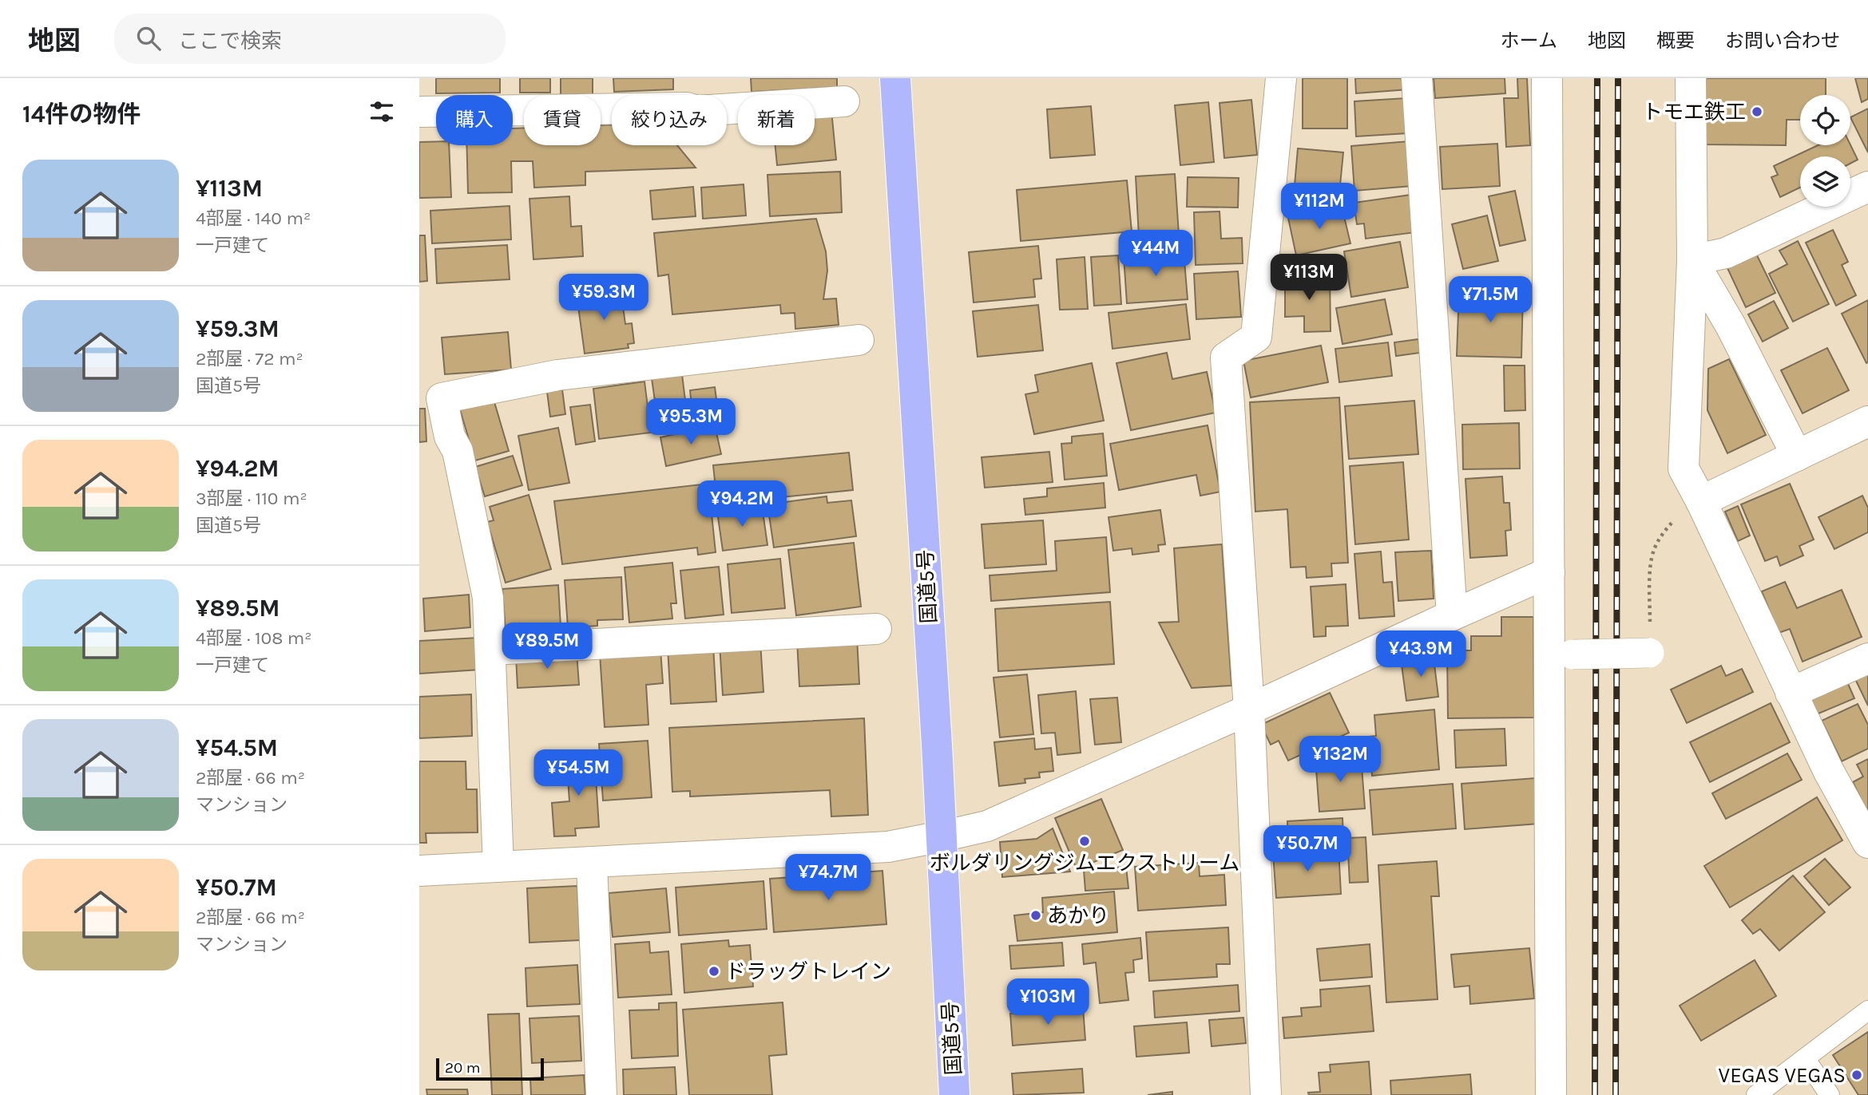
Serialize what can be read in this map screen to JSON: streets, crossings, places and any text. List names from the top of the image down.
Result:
{
  "streets": {
    "highway": ["国道5号"]
  },
  "places": [
    "トモエ鉄工",
    "ボルダリングジムエクストリーム",
    "あかり",
    "ドラッグトレイン",
    "VEGAS VEGAS"
  ],
  "scale_bar": "20 m",
  "page": {
    "header": "地図",
    "search": "ここで検索",
    "nav": [
      "ホーム",
      "地図",
      "概要",
      "お問い合わせ"
    ],
    "heading": "14件の物件",
    "chip": [
      "購入",
      "賃貸",
      "絞り込み",
      "新着"
    ],
    "list": [
      {
        "name": "¥113M",
        "note": "4部屋 · 140 m² · 一戸建て"
      },
      {
        "name": "¥59.3M",
        "note": "2部屋 · 72 m² · 国道5号"
      },
      {
        "name": "¥94.2M",
        "note": "3部屋 · 110 m² · 国道5号"
      },
      {
        "name": "¥89.5M",
        "note": "4部屋 · 108 m² · 一戸建て"
      },
      {
        "name": "¥54.5M",
        "note": "2部屋 · 66 m² · マンション"
      },
      {
        "name": "¥50.7M",
        "note": "2部屋 · 66 m² · マンション"
      }
    ],
    "price": [
      "¥112M",
      "¥44M",
      "¥113M",
      "¥59.3M",
      "¥71.5M",
      "¥95.3M",
      "¥94.2M",
      "¥89.5M",
      "¥43.9M",
      "¥132M",
      "¥54.5M",
      "¥50.7M",
      "¥74.7M",
      "¥103M"
    ],
    "scale": "20 m"
  }
}
